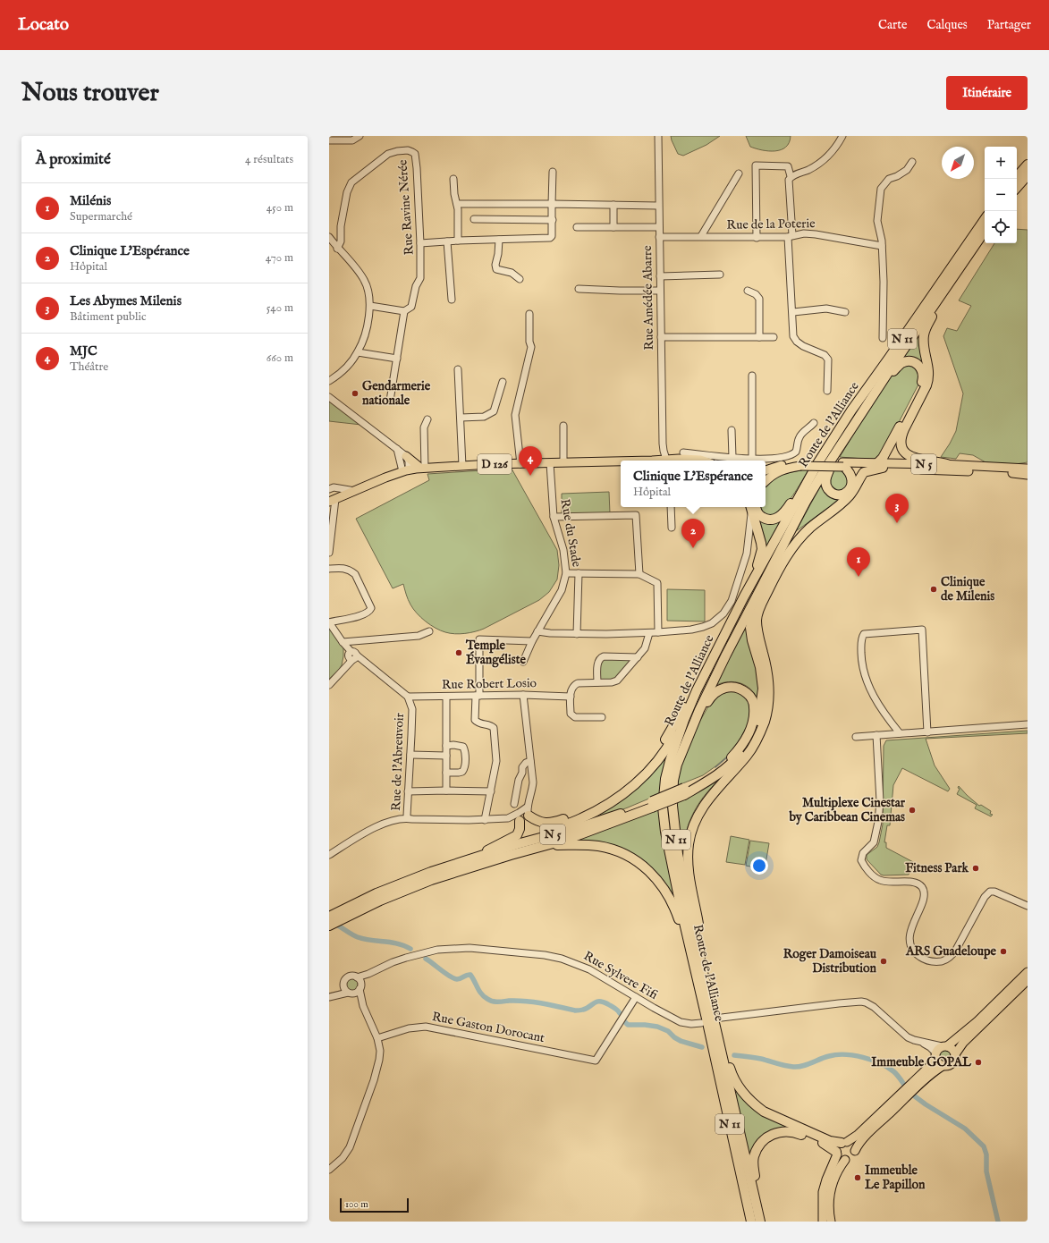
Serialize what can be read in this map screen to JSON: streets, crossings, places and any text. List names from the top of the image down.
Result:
{
  "streets": {
    "highway": ["N 11", "Route de l'Alliance", "N 5"],
    "main road": ["D 126"],
    "street": [
      "Rue Ravine Nérée",
      "Rue de la Poterie",
      "Rue Amédée Abarre",
      "Rue du Stade",
      "Rue Robert Losio",
      "Rue de l'Abreuvoir",
      "Rue Sylvere Fifi",
      "Rue Gaston Dorocant"
    ]
  },
  "crossings": [
    ["Rue de la Poterie", "Rue Amédée Abarre"],
    ["D 126", "Rue du Stade"],
    ["Rue Robert Losio", "Rue de l'Abreuvoir"],
    ["Rue Sylvere Fifi", "Rue Gaston Dorocant"]
  ],
  "places": [
    "Gendarmerie nationale",
    "Clinique de Milenis",
    "Temple Évangéliste",
    "Multiplexe Cinestar by Caribbean Cinemas",
    "Fitness Park",
    "ARS Guadeloupe",
    "Roger Damoiseau Distribution",
    "Immeuble GOPAL",
    "Immeuble Le Papillon"
  ],
  "scale_bar": "100 m",
  "north": "bottom left",
  "page": {
    "header": "Locato",
    "nav": ["Carte", "Calques", "Partager"],
    "buttons": "Itinéraire",
    "title": "Nous trouver",
    "heading": ["À proximité", "4 résultats"],
    "map_buttons": ["+", "−"],
    "list": [
      {
        "mark": "1",
        "name": "Milénis",
        "note": "Supermarché",
        "value": "450 m"
      },
      {
        "mark": "2",
        "name": "Clinique L'Espérance",
        "note": "Hôpital",
        "value": "470 m"
      },
      {
        "mark": "3",
        "name": "Les Abymes Milenis",
        "note": "Bâtiment public",
        "value": "540 m"
      },
      {
        "mark": "4",
        "name": "MJC",
        "note": "Théâtre",
        "value": "660 m"
      }
    ],
    "pins": [
      "4",
      "3",
      "2",
      "1"
    ],
    "popup": ["Clinique L'Espérance", "Hôpital"],
    "scale": "100 m"
  }
}
